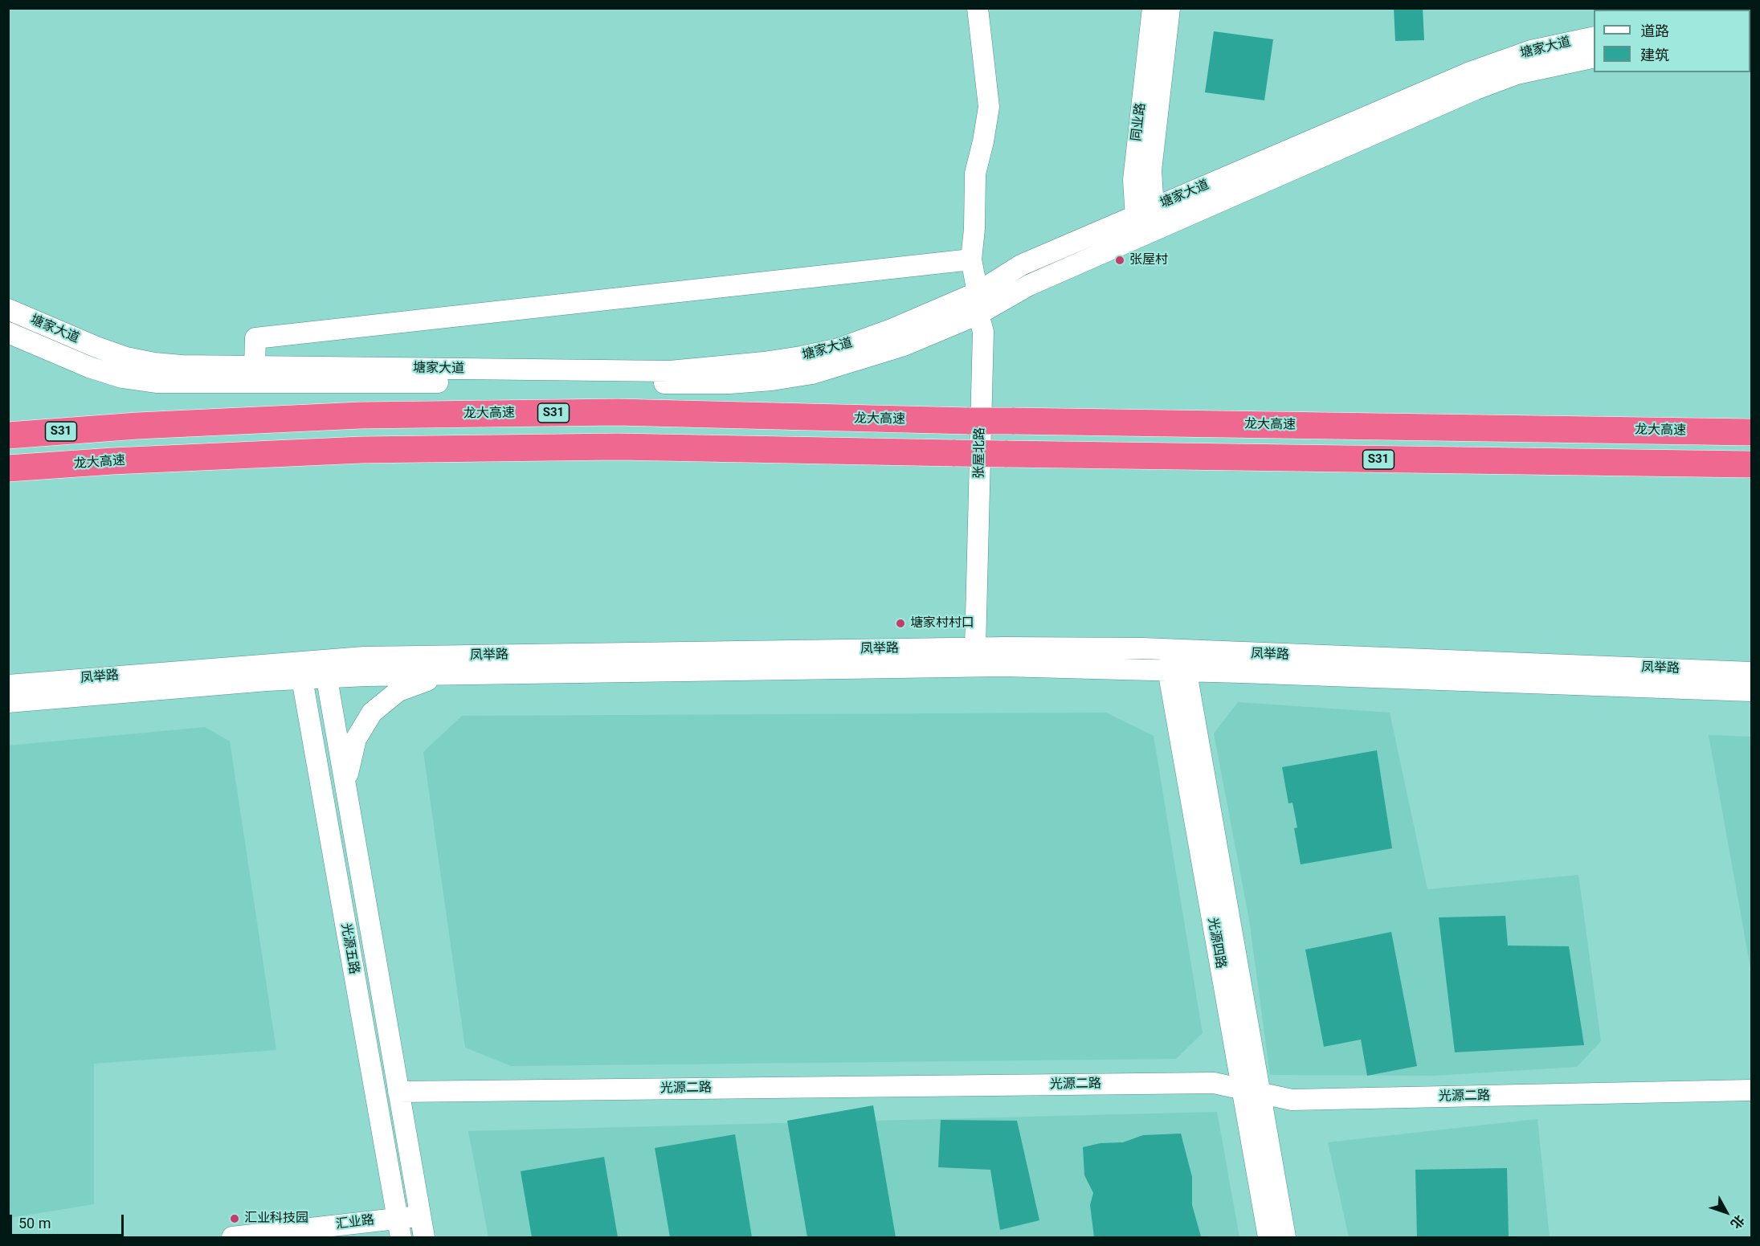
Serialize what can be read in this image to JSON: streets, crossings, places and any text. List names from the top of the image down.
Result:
{
  "streets": {
    "highway": ["S31", "龙大高速"],
    "street": [
      "塘家大道",
      "同业路",
      "张屋北路",
      "凤举路",
      "光源四路",
      "光源五路",
      "光源二路",
      "汇业路"
    ]
  },
  "crossings": [
    ["塘家大道", "同业路"],
    ["塘家大道", "张屋北路"],
    ["张屋北路", "凤举路"],
    ["凤举路", "光源四路"],
    ["凤举路", "光源五路"],
    ["光源四路", "光源二路"],
    ["光源五路", "光源二路"],
    ["光源五路", "汇业路"]
  ],
  "places": ["张屋村", "塘家村村口", "汇业科技园"],
  "legend": ["道路", "建筑"],
  "scale_bar": "50 m",
  "north": "bottom right"
}
